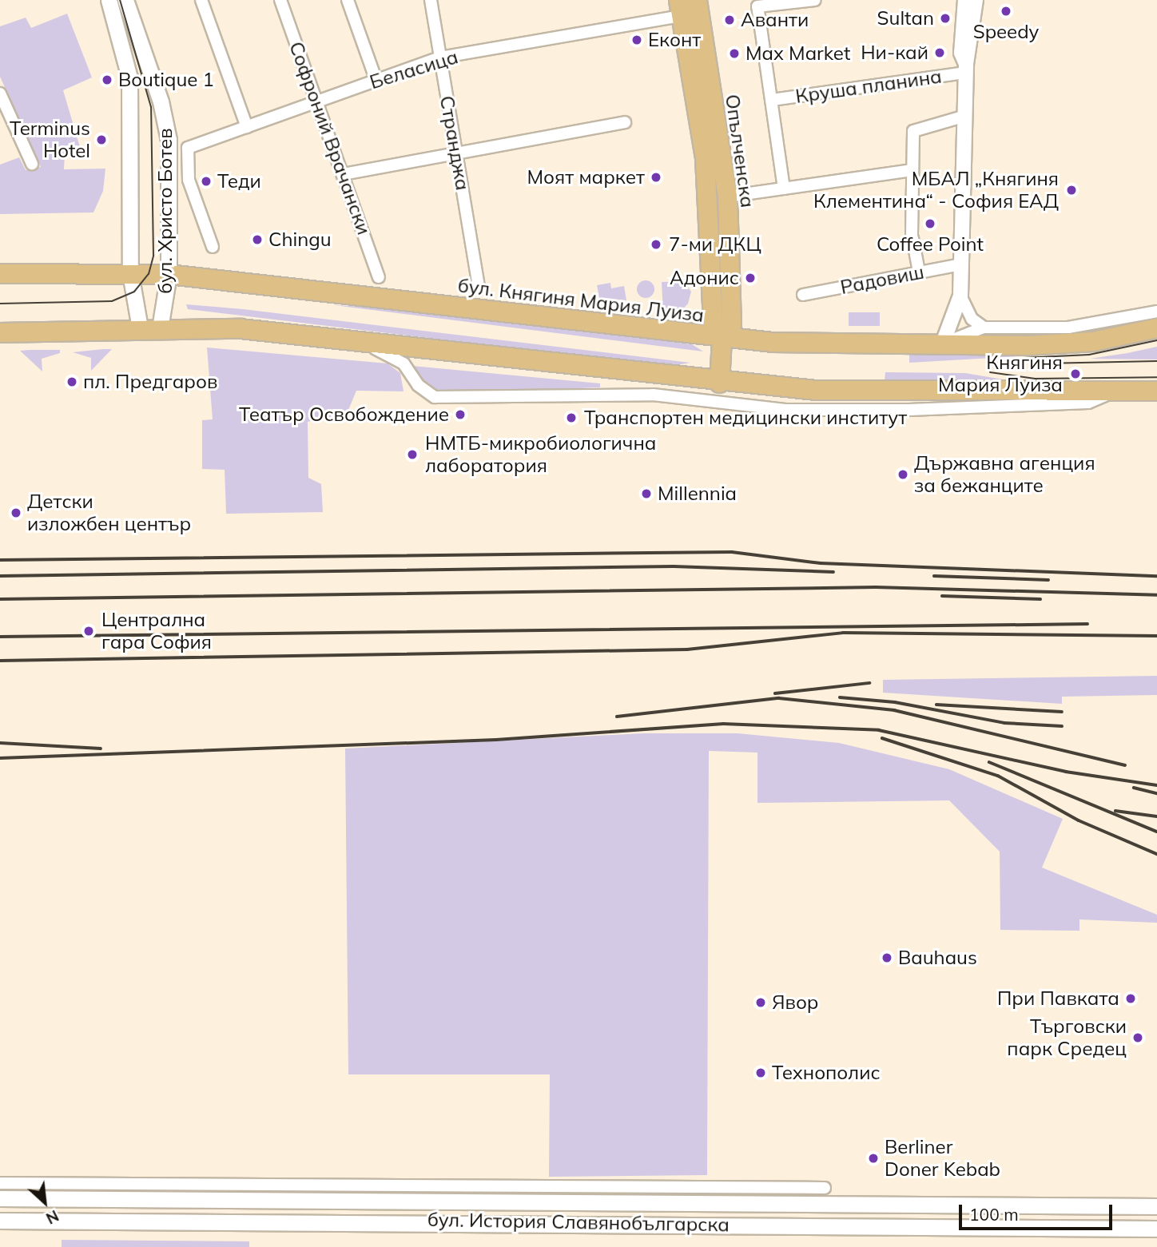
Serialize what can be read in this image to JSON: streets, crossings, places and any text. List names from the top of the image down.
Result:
{
  "streets": {
    "main road": [
      "Опълченска",
      "бул. Христо Ботев",
      "бул. Княгиня Мария Луиза",
      "бул. История Славянобългарска"
    ],
    "street": [
      "Беласица",
      "Круша планина",
      "Софроний Врачански",
      "Странджа",
      "Радовиш"
    ]
  },
  "crossings": [
    ["Беласица", "Софроний Врачански"],
    ["Беласица", "Странджа"],
    ["Беласица", "Опълченска"],
    ["Беласица", "бул. Христо Ботев"],
    ["Опълченска", "бул. Княгиня Мария Луиза"],
    ["бул. Христо Ботев", "бул. Княгиня Мария Луиза"]
  ],
  "places": [
    "Speedy",
    "Sultan",
    "Аванти",
    "Еконт",
    "Ни-кай",
    "Max Market",
    "Boutique 1",
    "Terminus Hotel",
    "Моят маркет",
    "Теди",
    "МБАЛ „Княгиня Клементина“ - София ЕАД",
    "Coffee Point",
    "Chingu",
    "7-ми ДКЦ",
    "Адонис",
    "Княгиня Мария Луиза",
    "пл. Предгаров",
    "Театър Освобождение",
    "Транспортен медицински институт",
    "НМТБ-микробиологична лаборатория",
    "Държавна агенция за бежанците",
    "Millennia",
    "Детски изложбен център",
    "Централна гара София",
    "Bauhaus",
    "При Павката",
    "Явор",
    "Търговски парк Средец",
    "Технополис",
    "Berliner Doner Kebab"
  ],
  "scale_bar": "100 m",
  "north": "bottom right"
}
